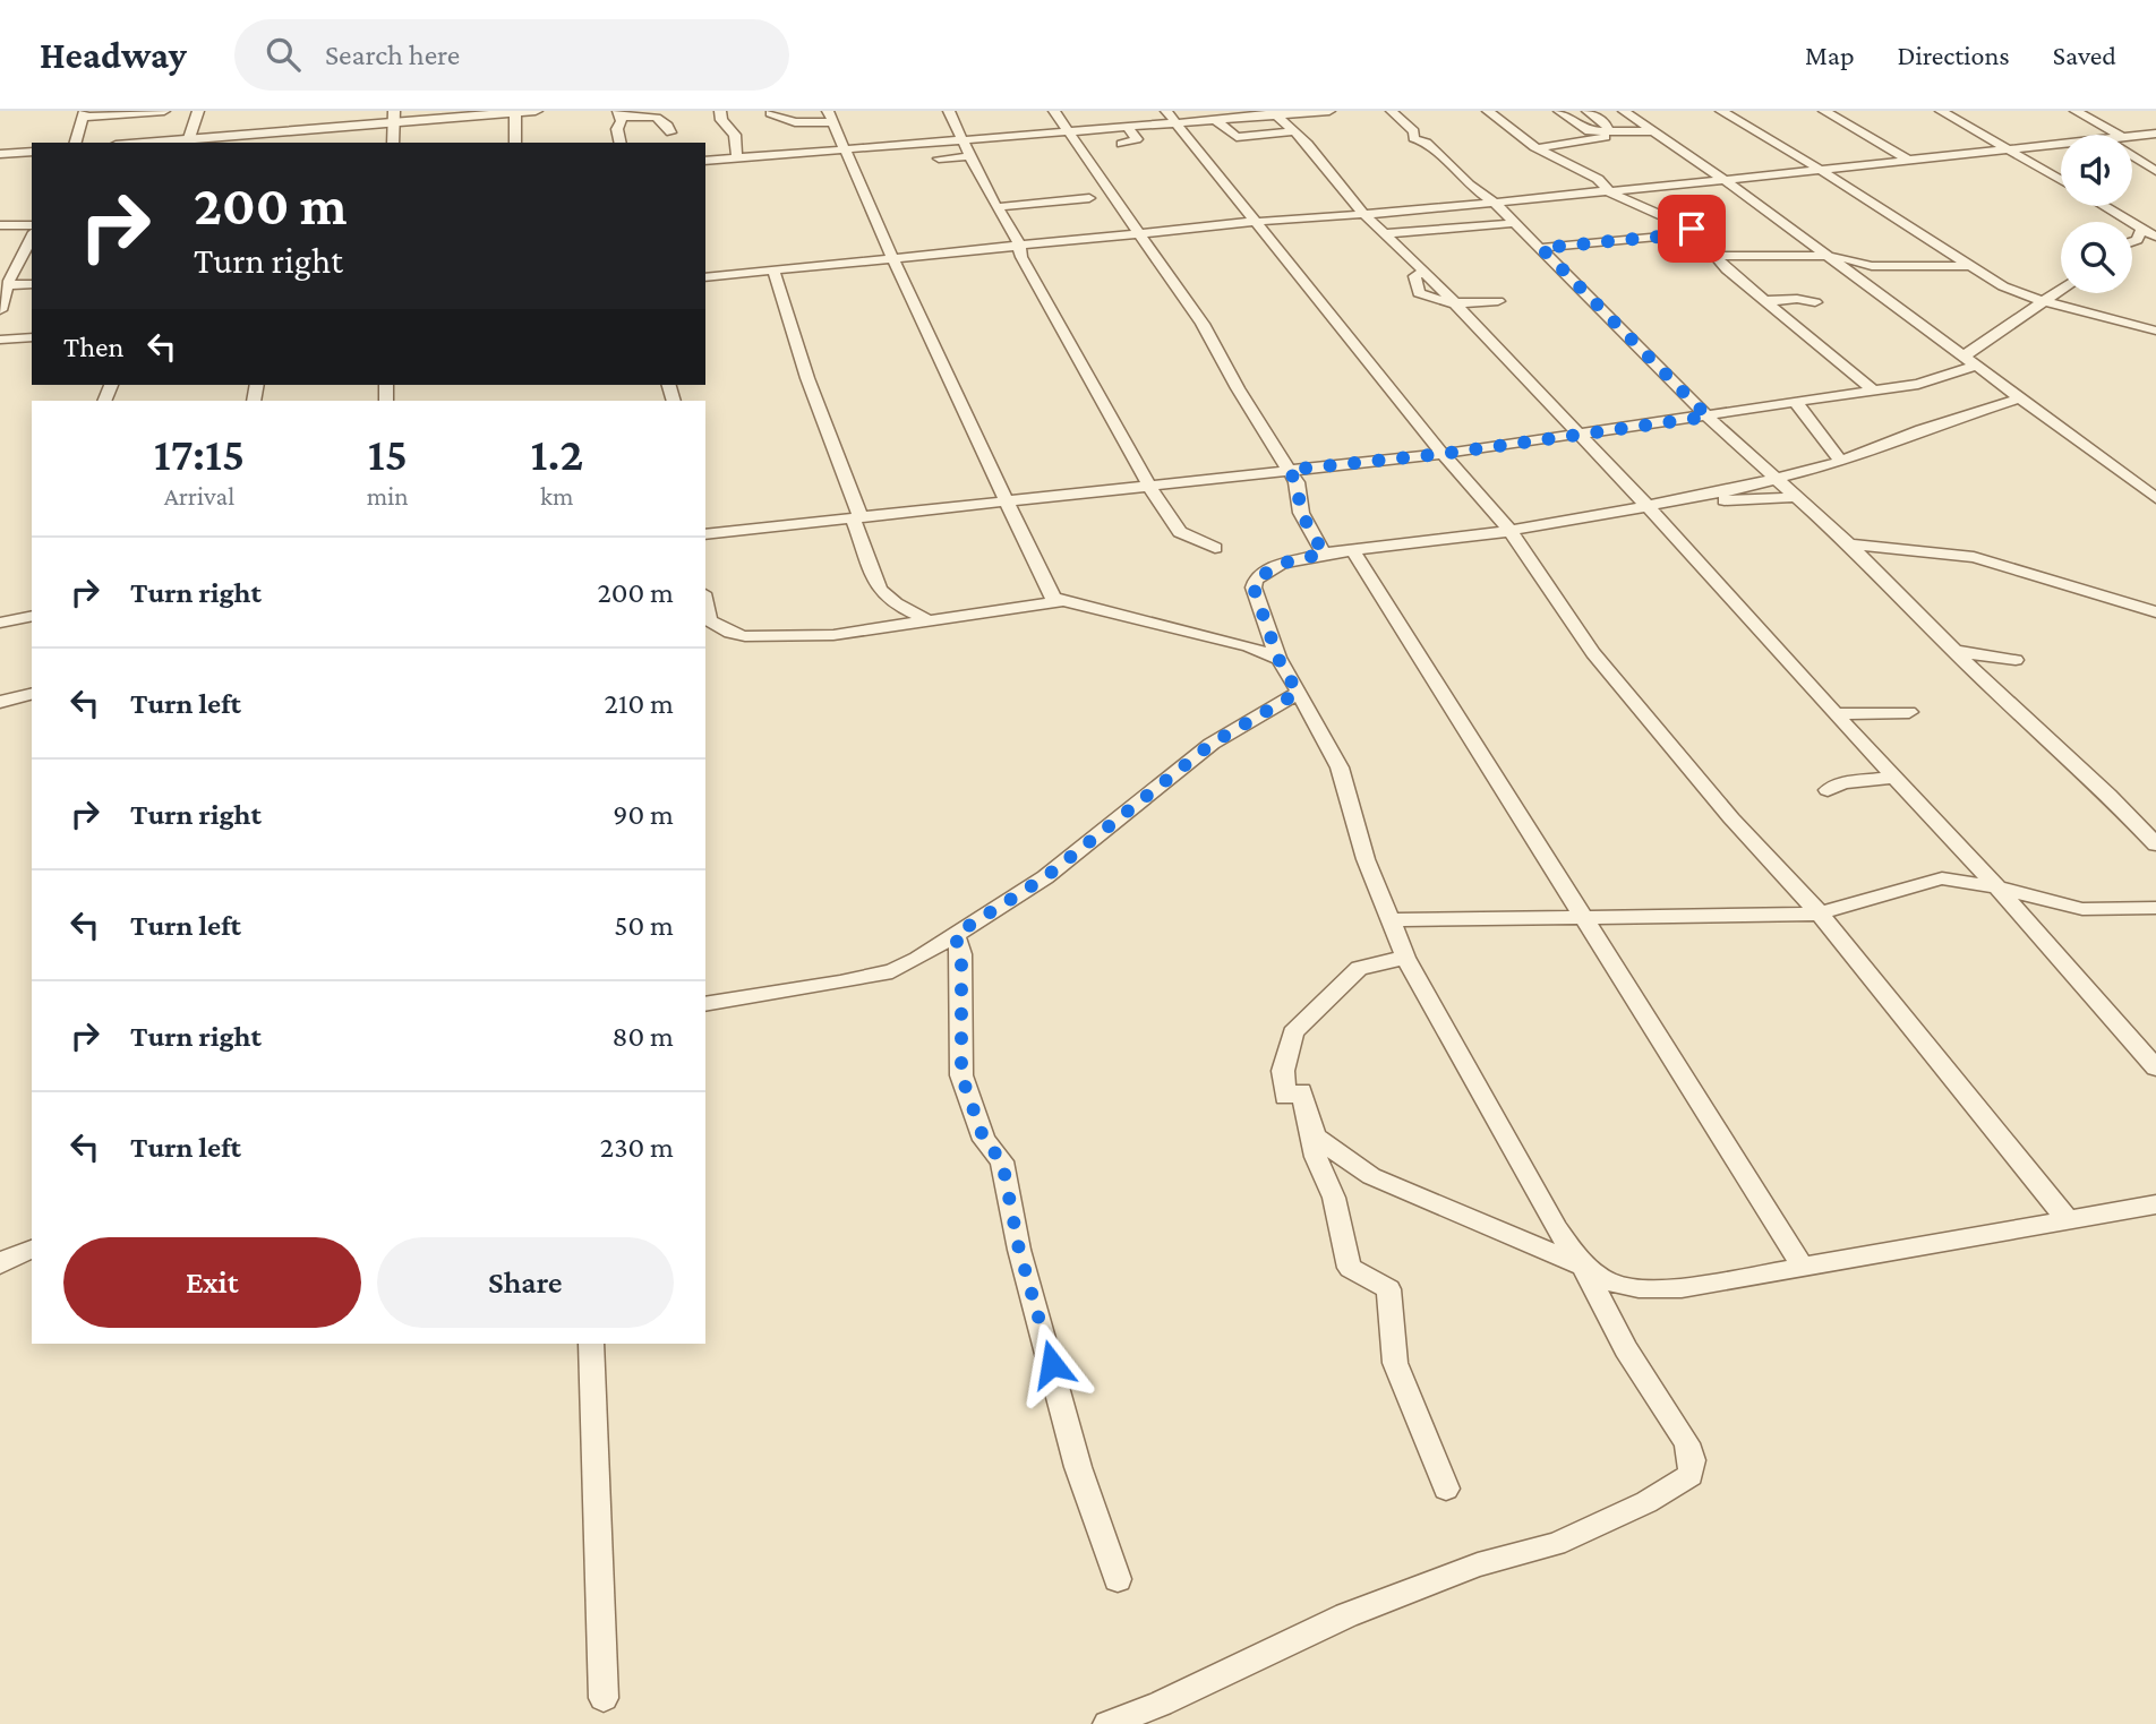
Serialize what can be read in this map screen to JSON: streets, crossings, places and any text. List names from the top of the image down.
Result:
{
  "page": {
    "header": "Headway",
    "search": "Search here",
    "nav": ["Map", "Directions", "Saved"],
    "turn": ["200 m", "Turn right"],
    "then": "Then",
    "eta": [
      "17:15",
      "Arrival",
      "15",
      "min",
      "1.2",
      "km"
    ],
    "list": [
      {
        "name": "Turn right",
        "value": "200 m"
      },
      {
        "name": "Turn left",
        "value": "210 m"
      },
      {
        "name": "Turn right",
        "value": "90 m"
      },
      {
        "name": "Turn left",
        "value": "50 m"
      },
      {
        "name": "Turn right",
        "value": "80 m"
      },
      {
        "name": "Turn left",
        "value": "230 m"
      }
    ],
    "buttons": ["Exit", "Share"]
  }
}
